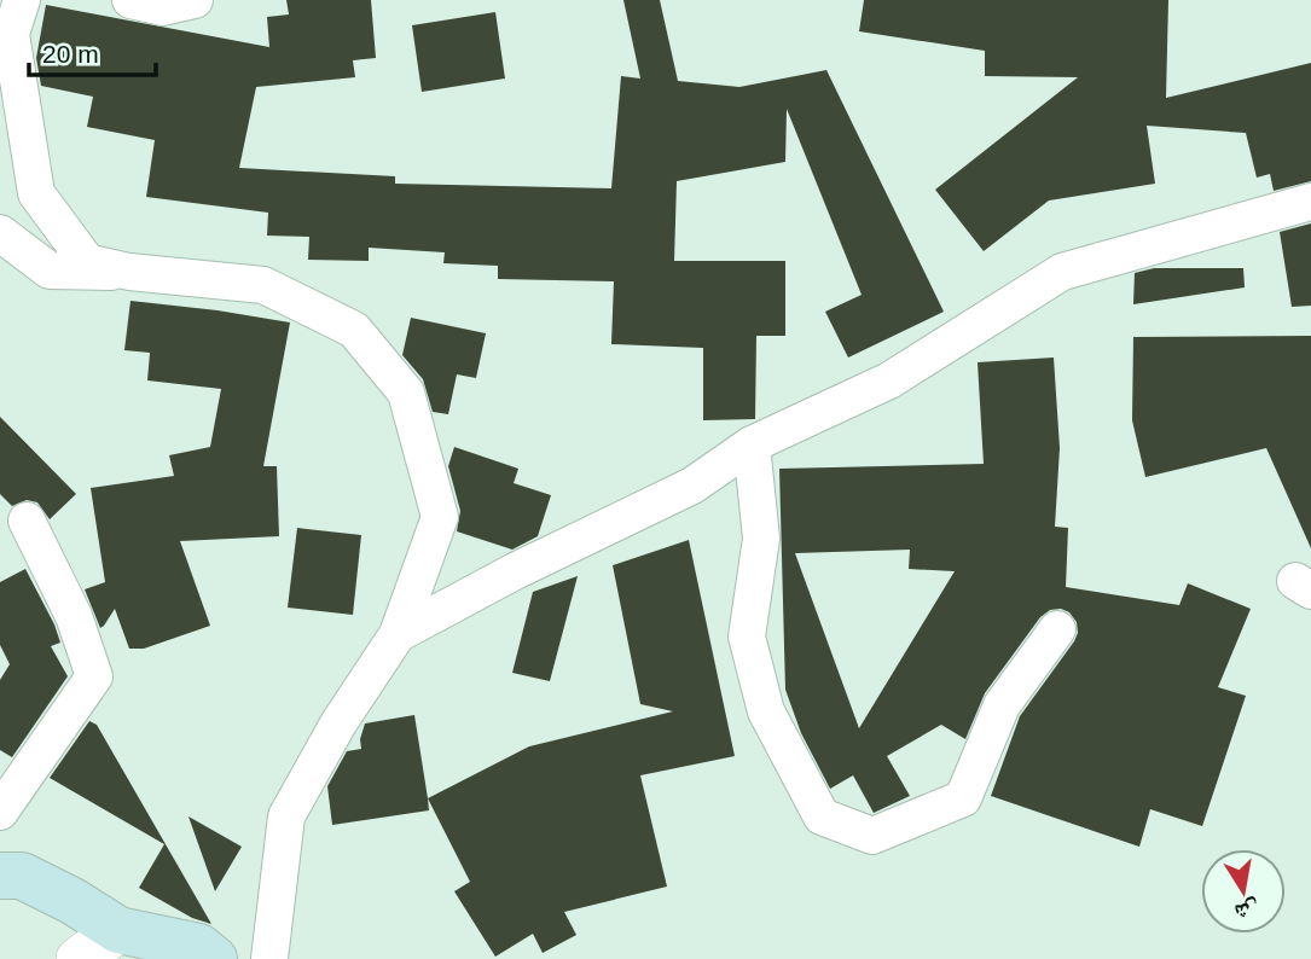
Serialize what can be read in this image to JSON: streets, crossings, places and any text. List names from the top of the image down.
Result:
{
  "scale_bar": "20 m",
  "north": "bottom"
}
